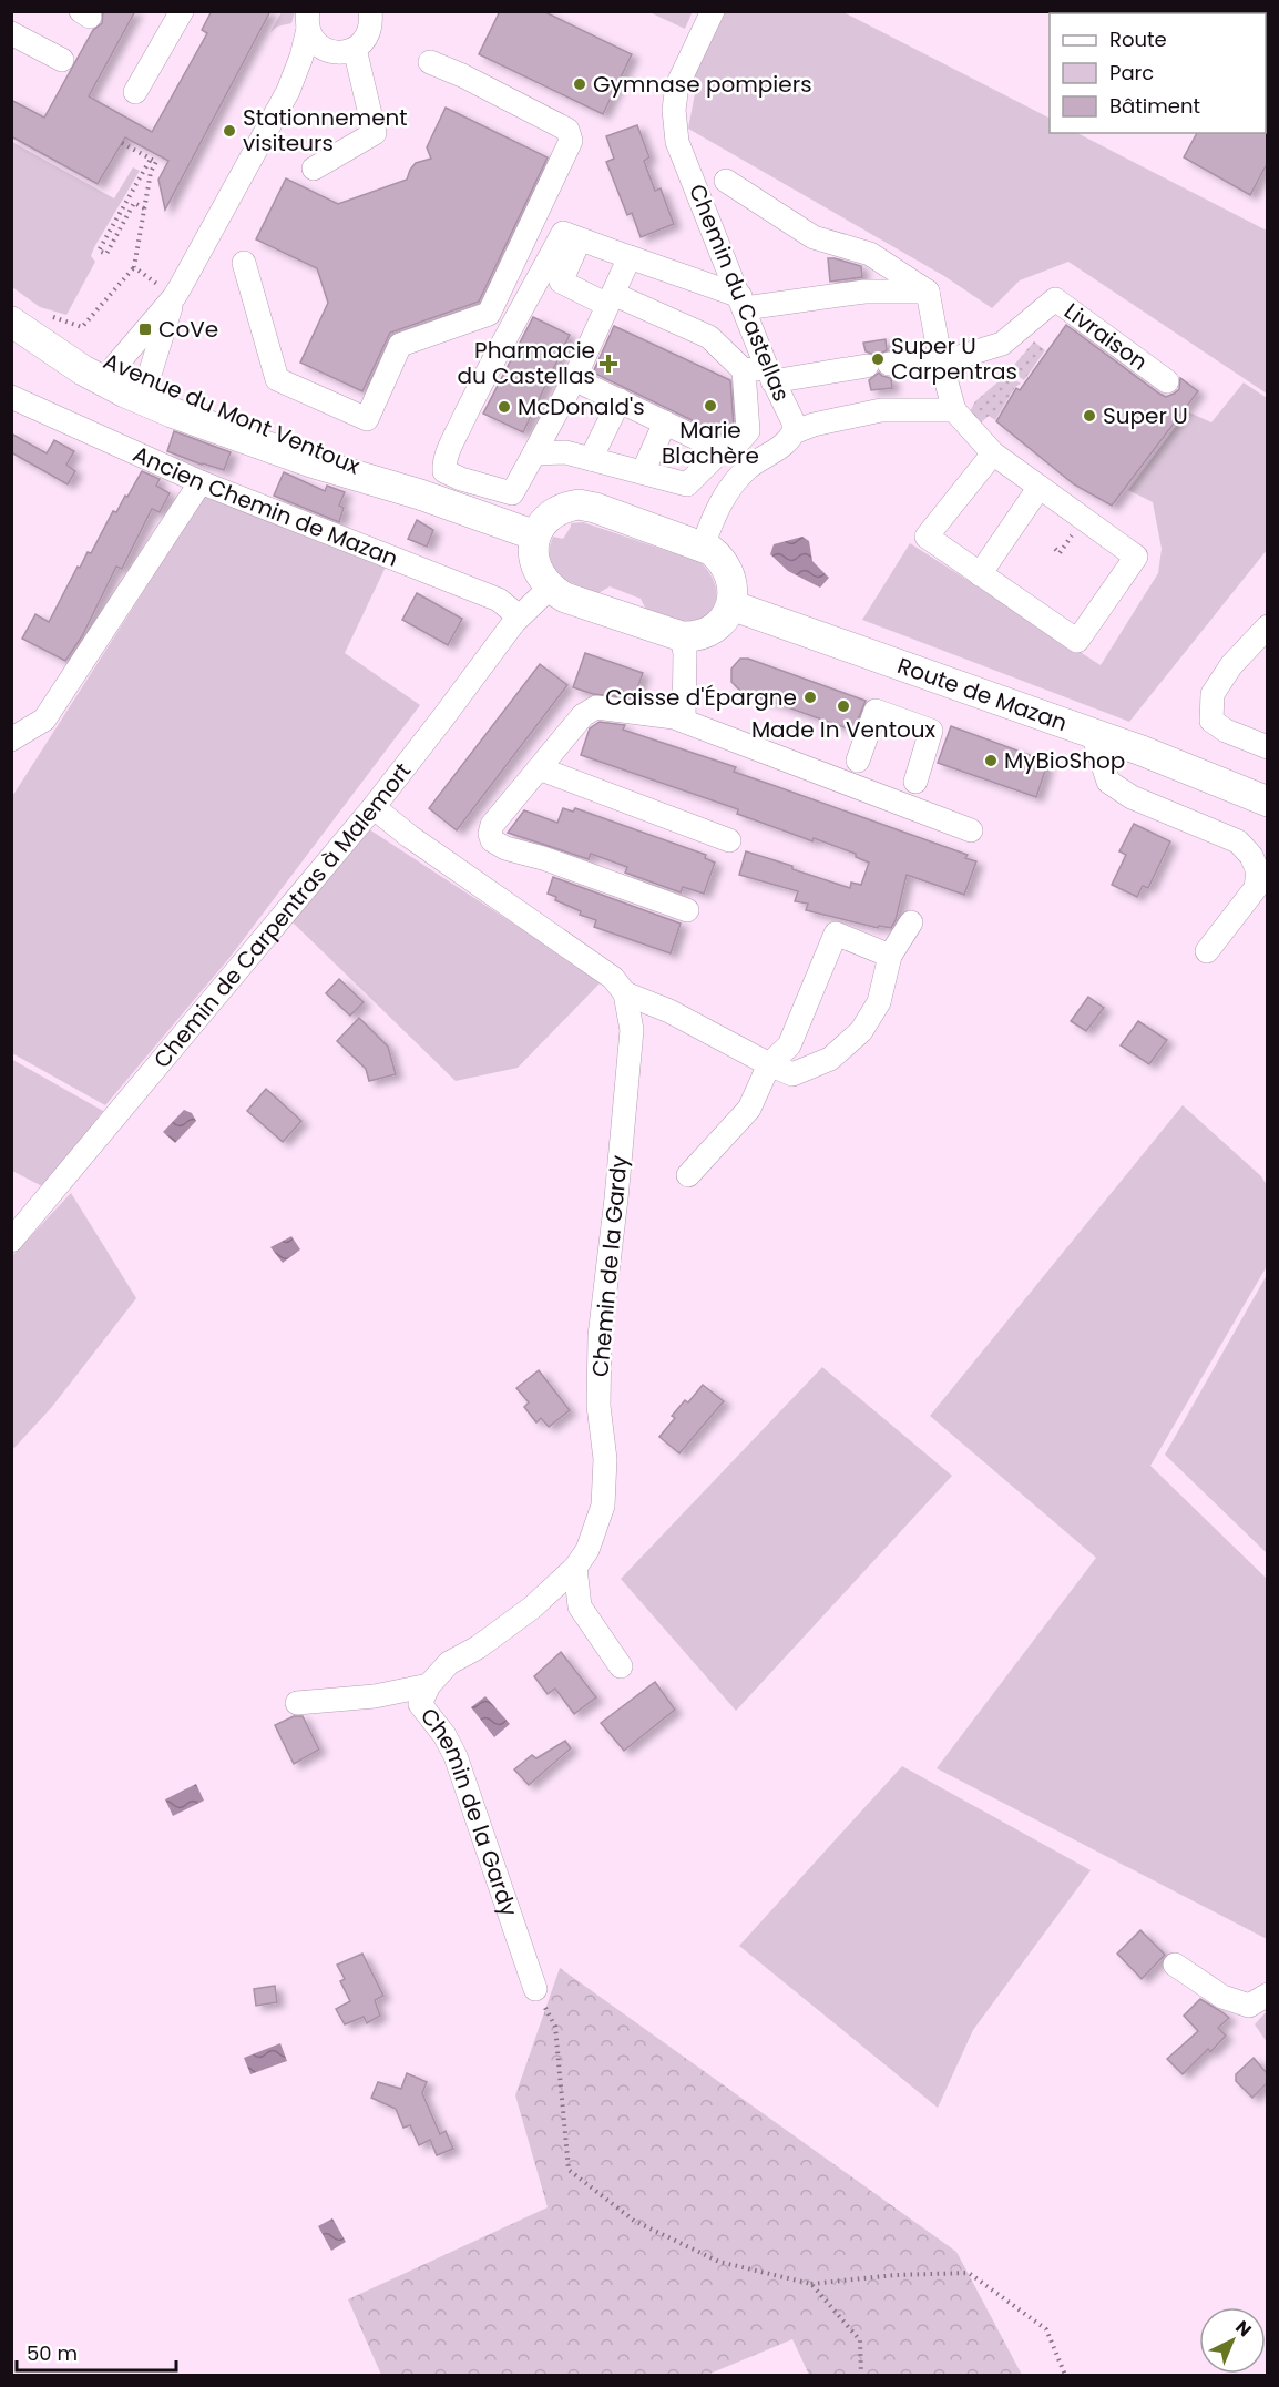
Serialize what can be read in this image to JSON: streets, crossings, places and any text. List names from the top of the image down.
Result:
{
  "streets": {
    "main road": ["Avenue du Mont Ventoux", "Route de Mazan"],
    "street": [
      "Chemin du Castellas",
      "Livraison",
      "Ancien Chemin de Mazan",
      "Chemin de Carpentras à Malemort",
      "Chemin de la Gardy"
    ]
  },
  "crossings": [
    ["Ancien Chemin de Mazan", "Chemin de Carpentras à Malemort"]
  ],
  "places": {
    "other": [
      "Gymnase pompiers",
      "Stationnement visiteurs",
      "Super U Carpentras",
      "Marie Blachère",
      "McDonald's",
      "Super U",
      "Caisse d'Épargne",
      "Made In Ventoux",
      "MyBioShop"
    ],
    "transit": ["CoVe"],
    "health": ["Pharmacie du Castellas"]
  },
  "legend": ["Route", "Parc", "Bâtiment"],
  "scale_bar": "50 m",
  "north": "top right"
}
